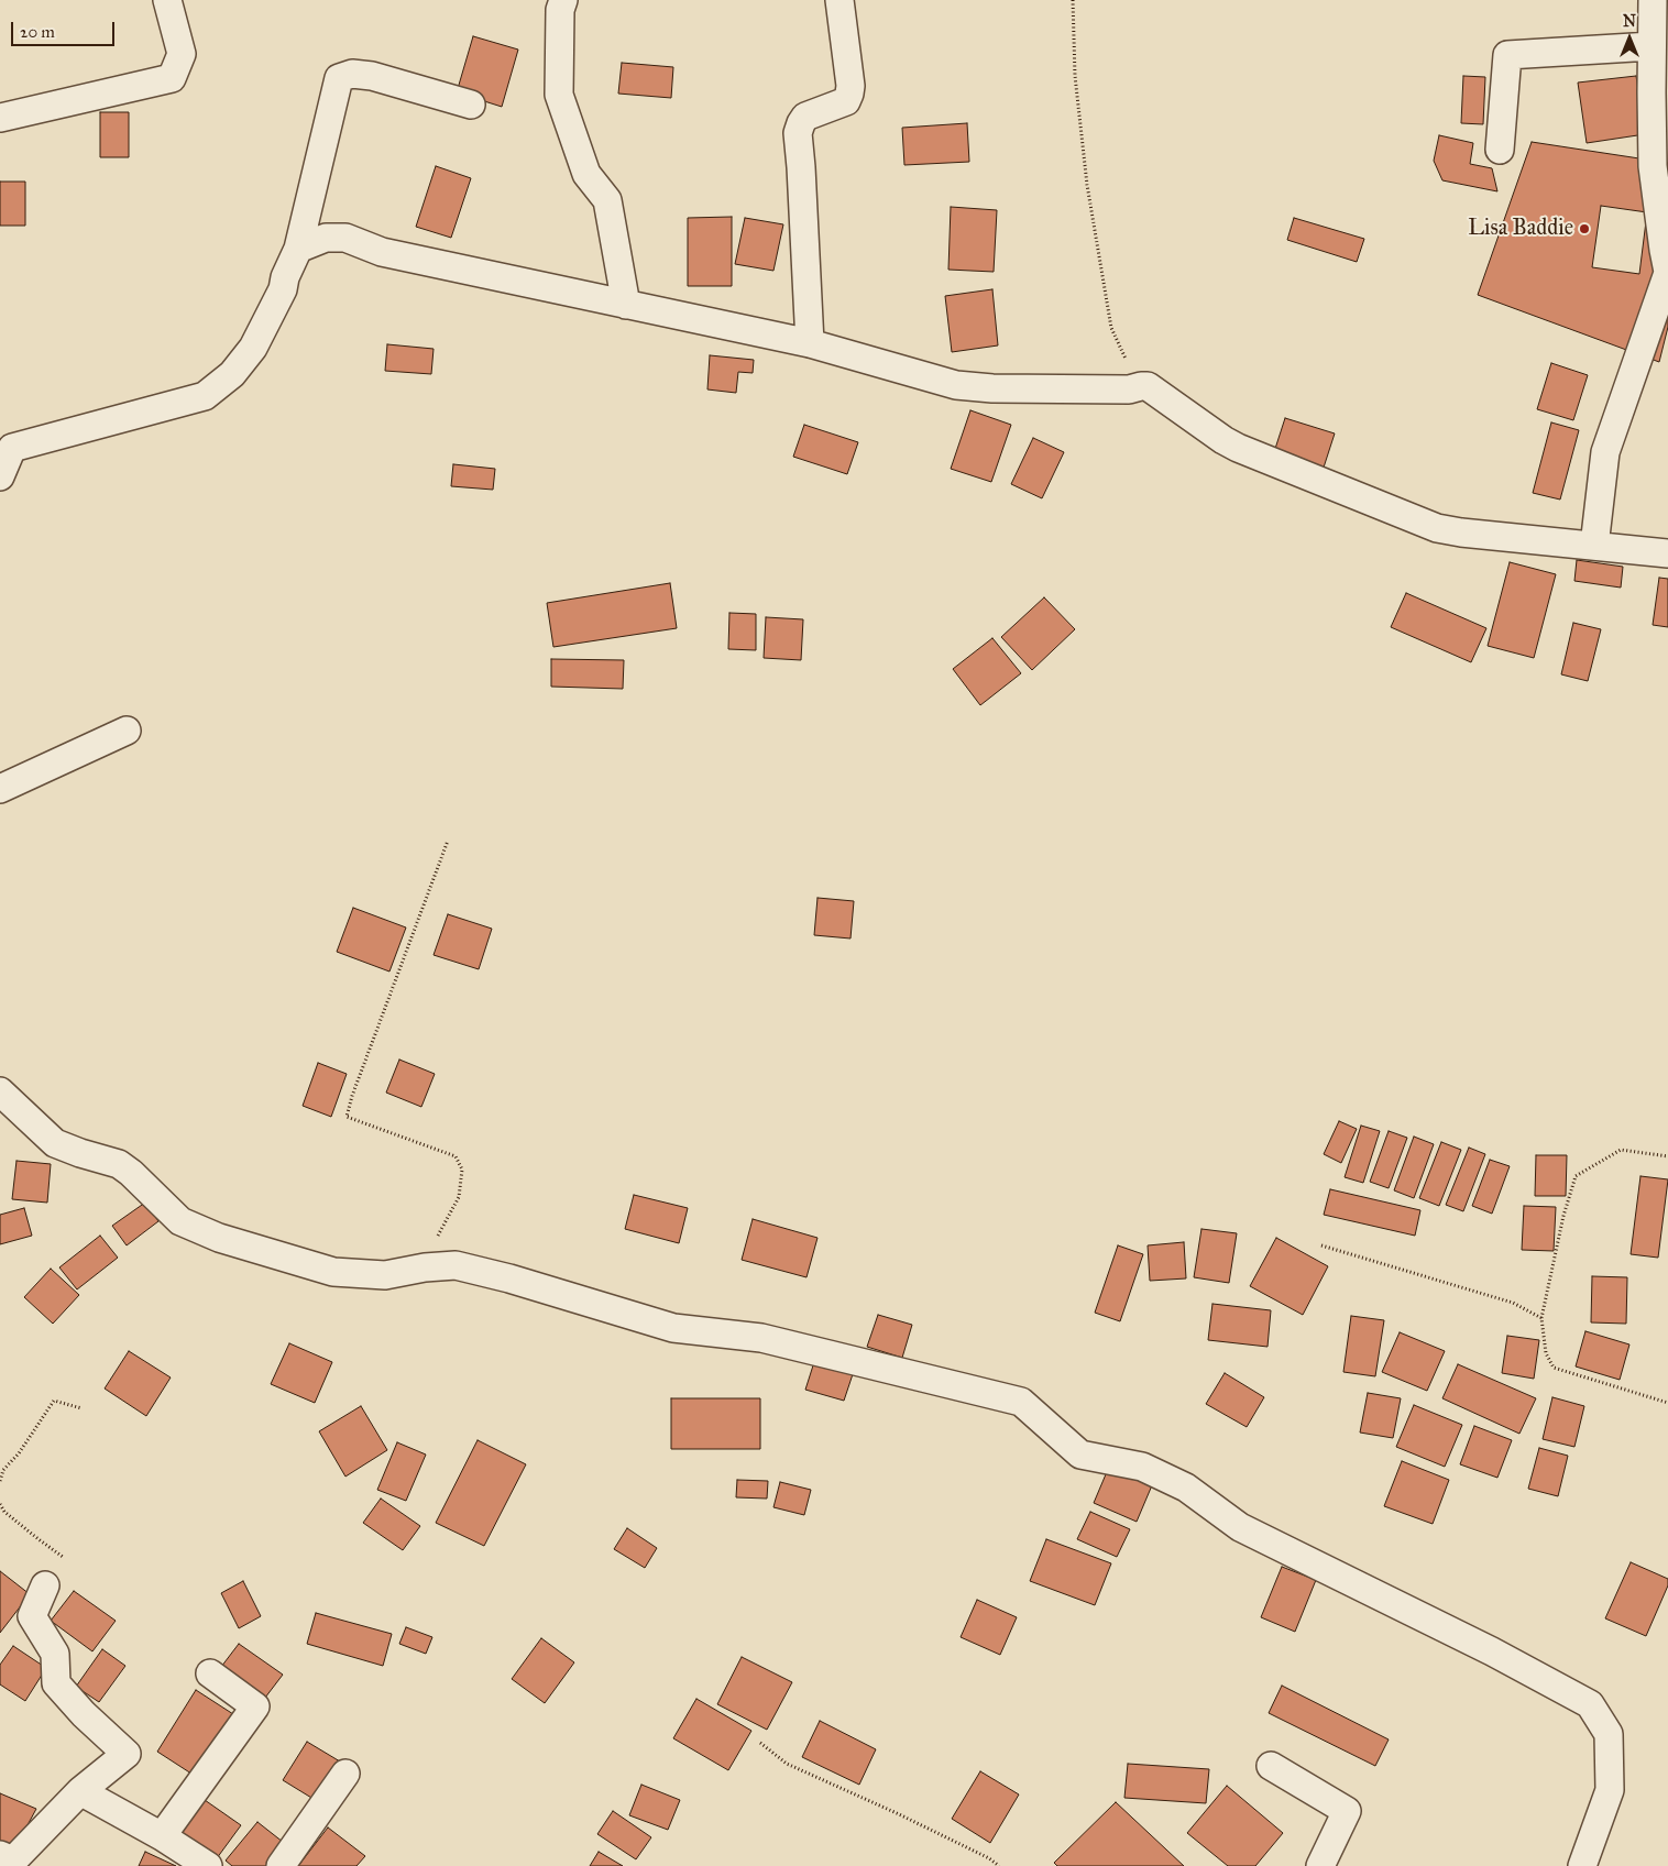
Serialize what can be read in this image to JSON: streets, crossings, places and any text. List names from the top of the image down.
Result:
{
  "places": ["Lisa Baddie"],
  "scale_bar": "20 m",
  "north": "top"
}
